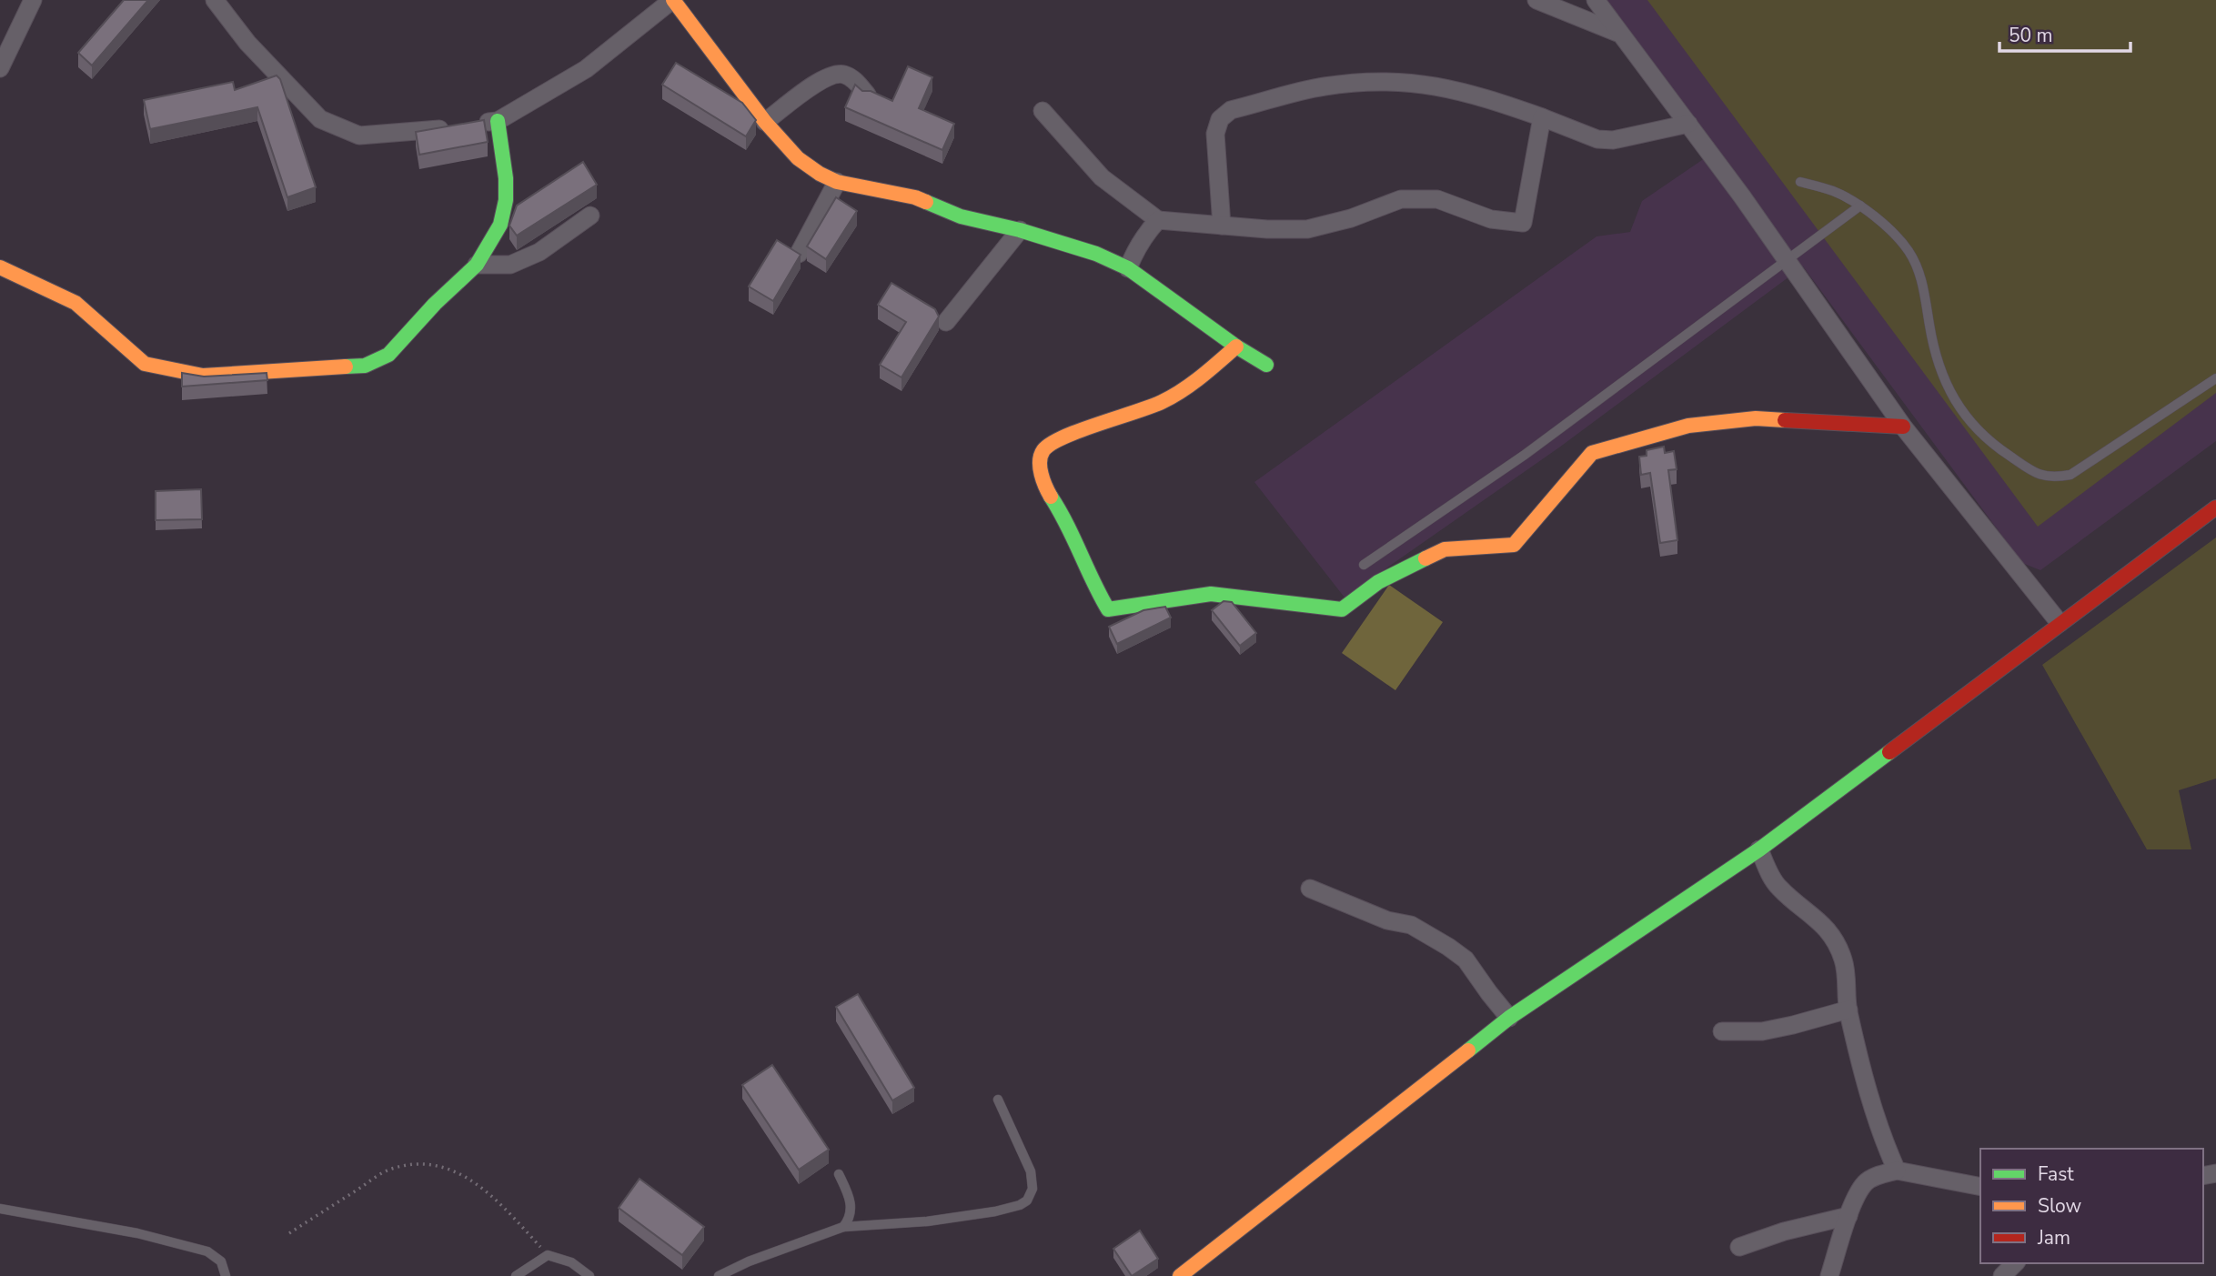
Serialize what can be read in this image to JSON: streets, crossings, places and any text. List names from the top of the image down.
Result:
{
  "legend": ["Fast", "Slow", "Jam"],
  "scale_bar": "50 m"
}
